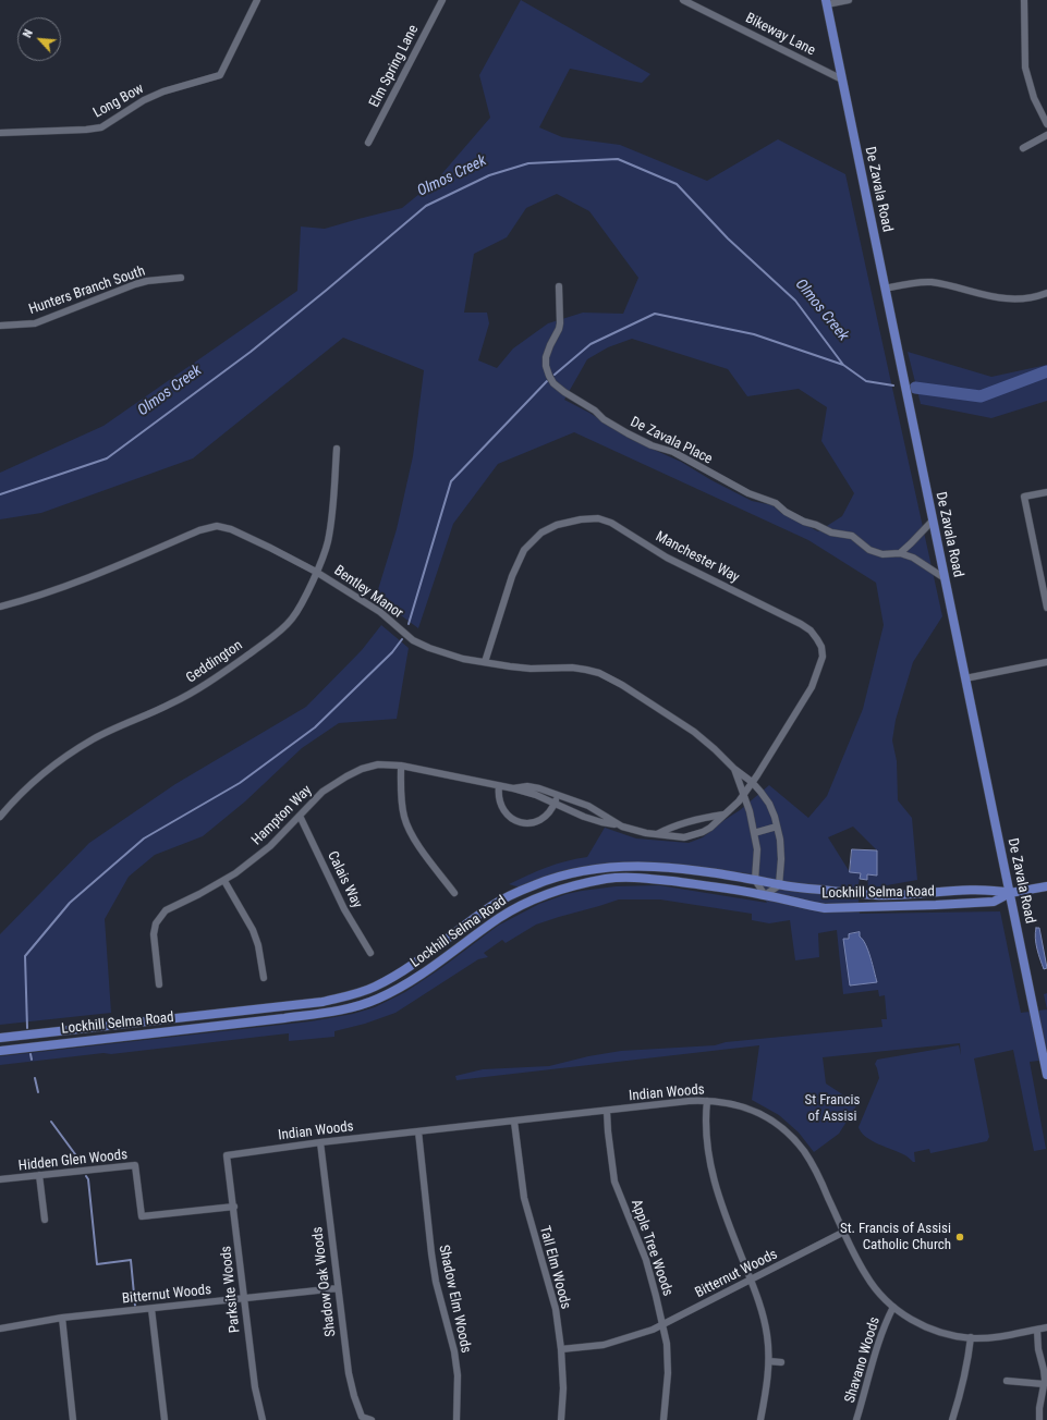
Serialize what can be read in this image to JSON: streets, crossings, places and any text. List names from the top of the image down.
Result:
{
  "streets": {
    "main road": ["De Zavala Road", "Lockhill Selma Road"],
    "street": [
      "Bikeway Lane",
      "Elm Spring Lane",
      "Long Bow",
      "Hunters Branch South",
      "De Zavala Place",
      "Manchester Way",
      "Bentley Manor",
      "Geddington",
      "Hampton Way",
      "Calais Way",
      "Indian Woods",
      "Hidden Glen Woods",
      "Apple Tree Woods",
      "Tall Elm Woods",
      "Bitternut Woods",
      "Shadow Oak Woods",
      "Parksite Woods",
      "Shadow Elm Woods",
      "Shavano Woods"
    ]
  },
  "crossings": [
    ["Bikeway Lane", "De Zavala Road"],
    ["De Zavala Road", "De Zavala Place"],
    ["De Zavala Road", "Lockhill Selma Road"],
    ["Manchester Way", "Bentley Manor"],
    ["Manchester Way", "Hampton Way"],
    ["Bentley Manor", "Geddington"],
    ["Bentley Manor", "Hampton Way"],
    ["Bentley Manor", "Lockhill Selma Road"],
    ["Hampton Way", "Calais Way"],
    ["Indian Woods", "Apple Tree Woods"],
    ["Indian Woods", "Tall Elm Woods"],
    ["Indian Woods", "Bitternut Woods"],
    ["Indian Woods", "Shadow Oak Woods"],
    ["Indian Woods", "Parksite Woods"],
    ["Indian Woods", "Shadow Elm Woods"],
    ["Indian Woods", "Shavano Woods"],
    ["Hidden Glen Woods", "Parksite Woods"],
    ["Apple Tree Woods", "Bitternut Woods"],
    ["Tall Elm Woods", "Bitternut Woods"],
    ["Bitternut Woods", "Shadow Oak Woods"],
    ["Bitternut Woods", "Parksite Woods"]
  ],
  "water": ["Olmos Creek"],
  "parks": ["St Francis of Assisi"],
  "places": ["St. Francis of Assisi Catholic Church"],
  "north": "top left"
}
